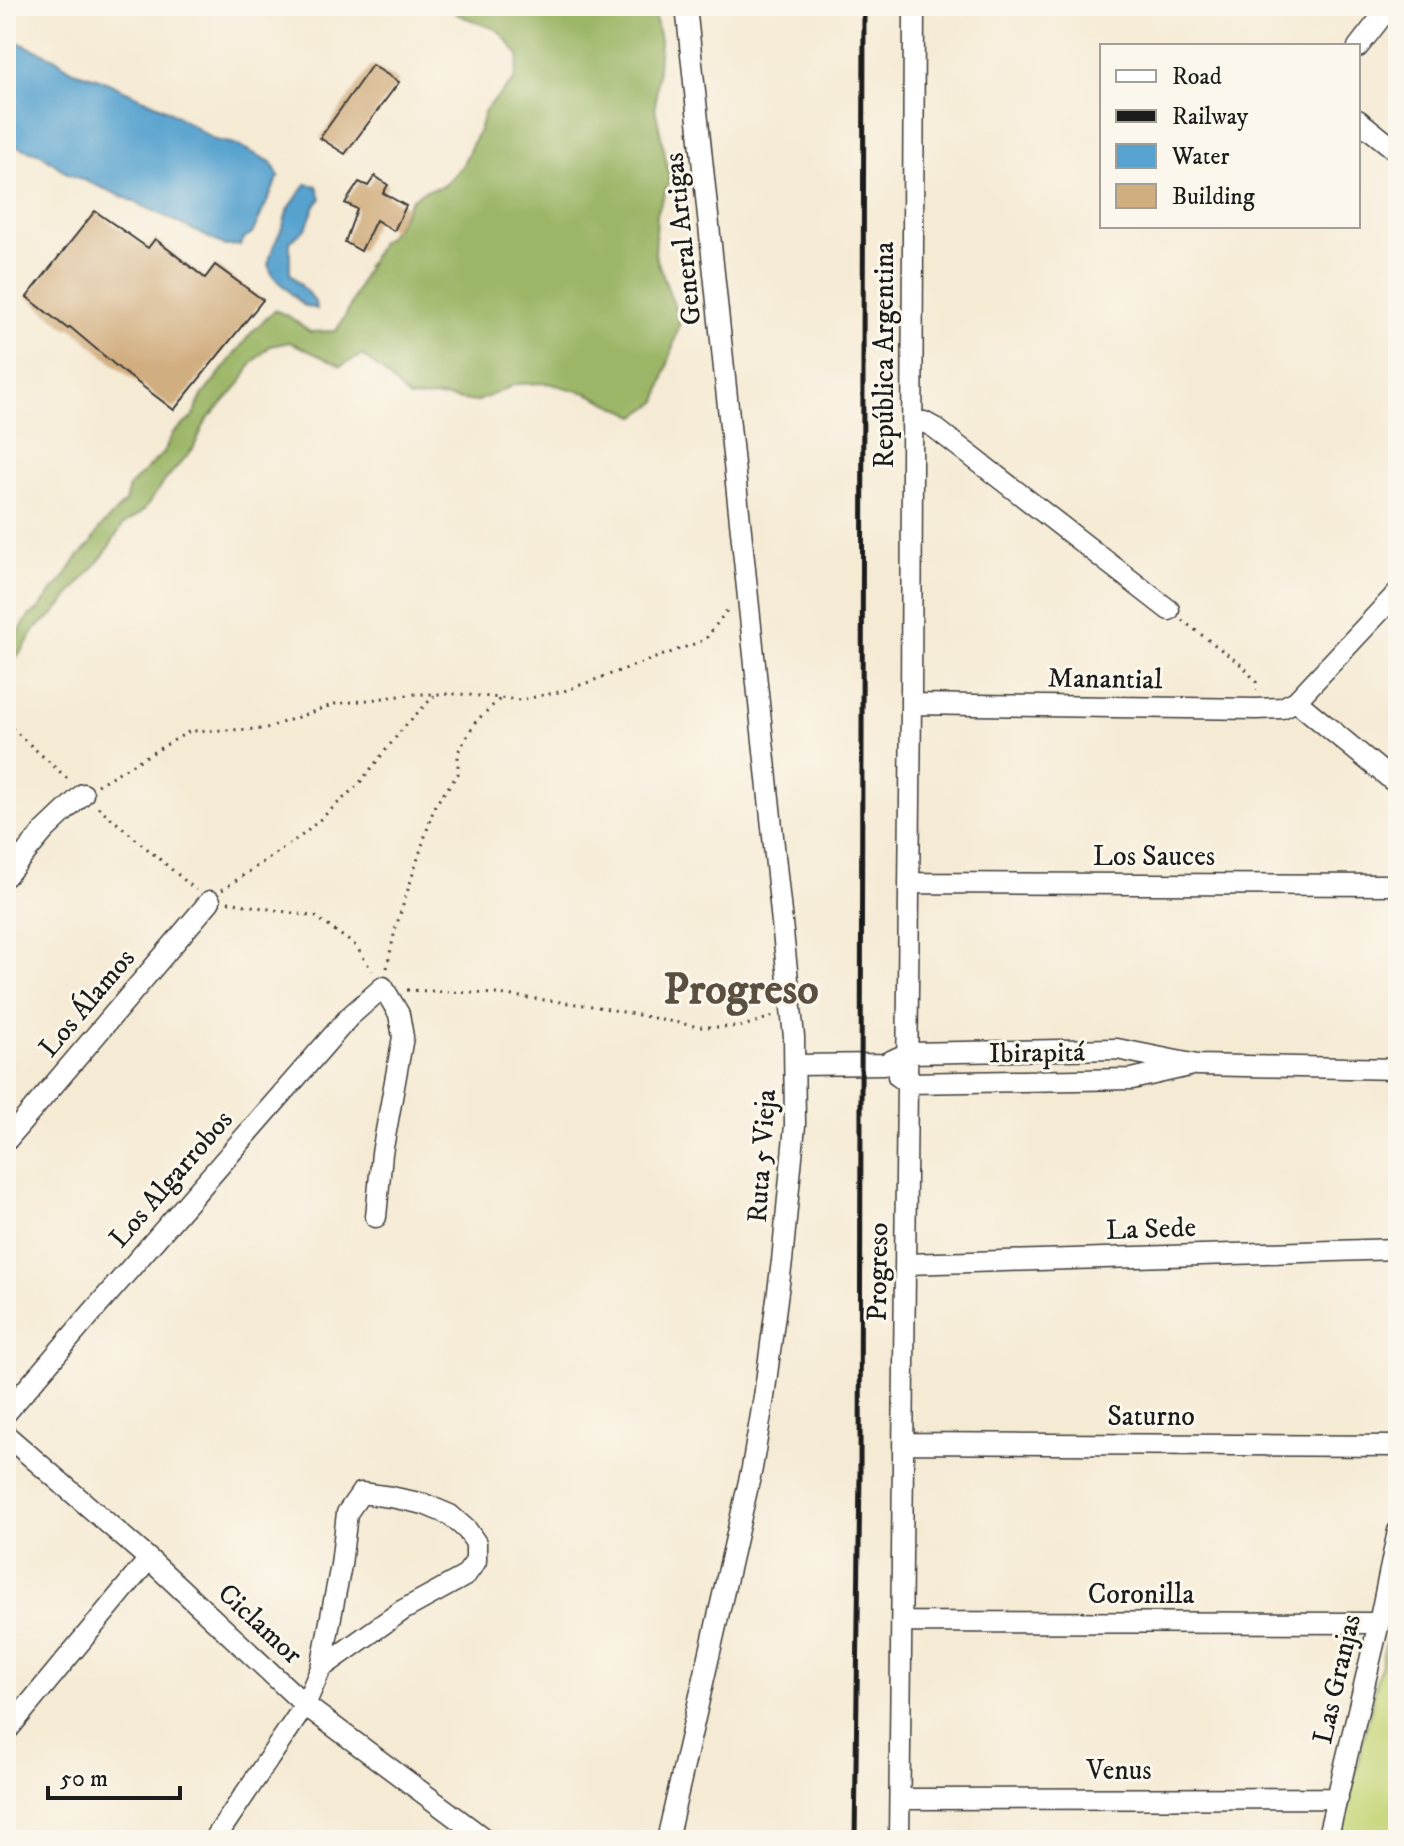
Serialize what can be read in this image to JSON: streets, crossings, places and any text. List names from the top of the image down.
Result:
{
  "streets": {
    "street": [
      "General Artigas",
      "República Argentina",
      "Manantial",
      "Los Sauces",
      "Los Álamos",
      "Ibirapitá",
      "Ruta 5 Vieja",
      "Los Algarrobos",
      "La Sede",
      "Progreso",
      "Saturno",
      "Coronilla",
      "Ciclamor",
      "Las Granjas",
      "Venus"
    ]
  },
  "crossings": [
    ["General Artigas", "Ruta 5 Vieja"],
    ["República Argentina", "Manantial"],
    ["República Argentina", "Progreso"],
    ["Manantial", "Progreso"],
    ["Los Sauces", "Progreso"],
    ["Ibirapitá", "Ruta 5 Vieja"],
    ["Ibirapitá", "Progreso"],
    ["La Sede", "Progreso"],
    ["Progreso", "Saturno"],
    ["Progreso", "Coronilla"],
    ["Progreso", "Venus"],
    ["Coronilla", "Las Granjas"],
    ["Las Granjas", "Venus"]
  ],
  "districts": ["Progreso"],
  "legend": [
    "Road",
    "Railway",
    "Water",
    "Building"
  ],
  "scale_bar": "50 m"
}
